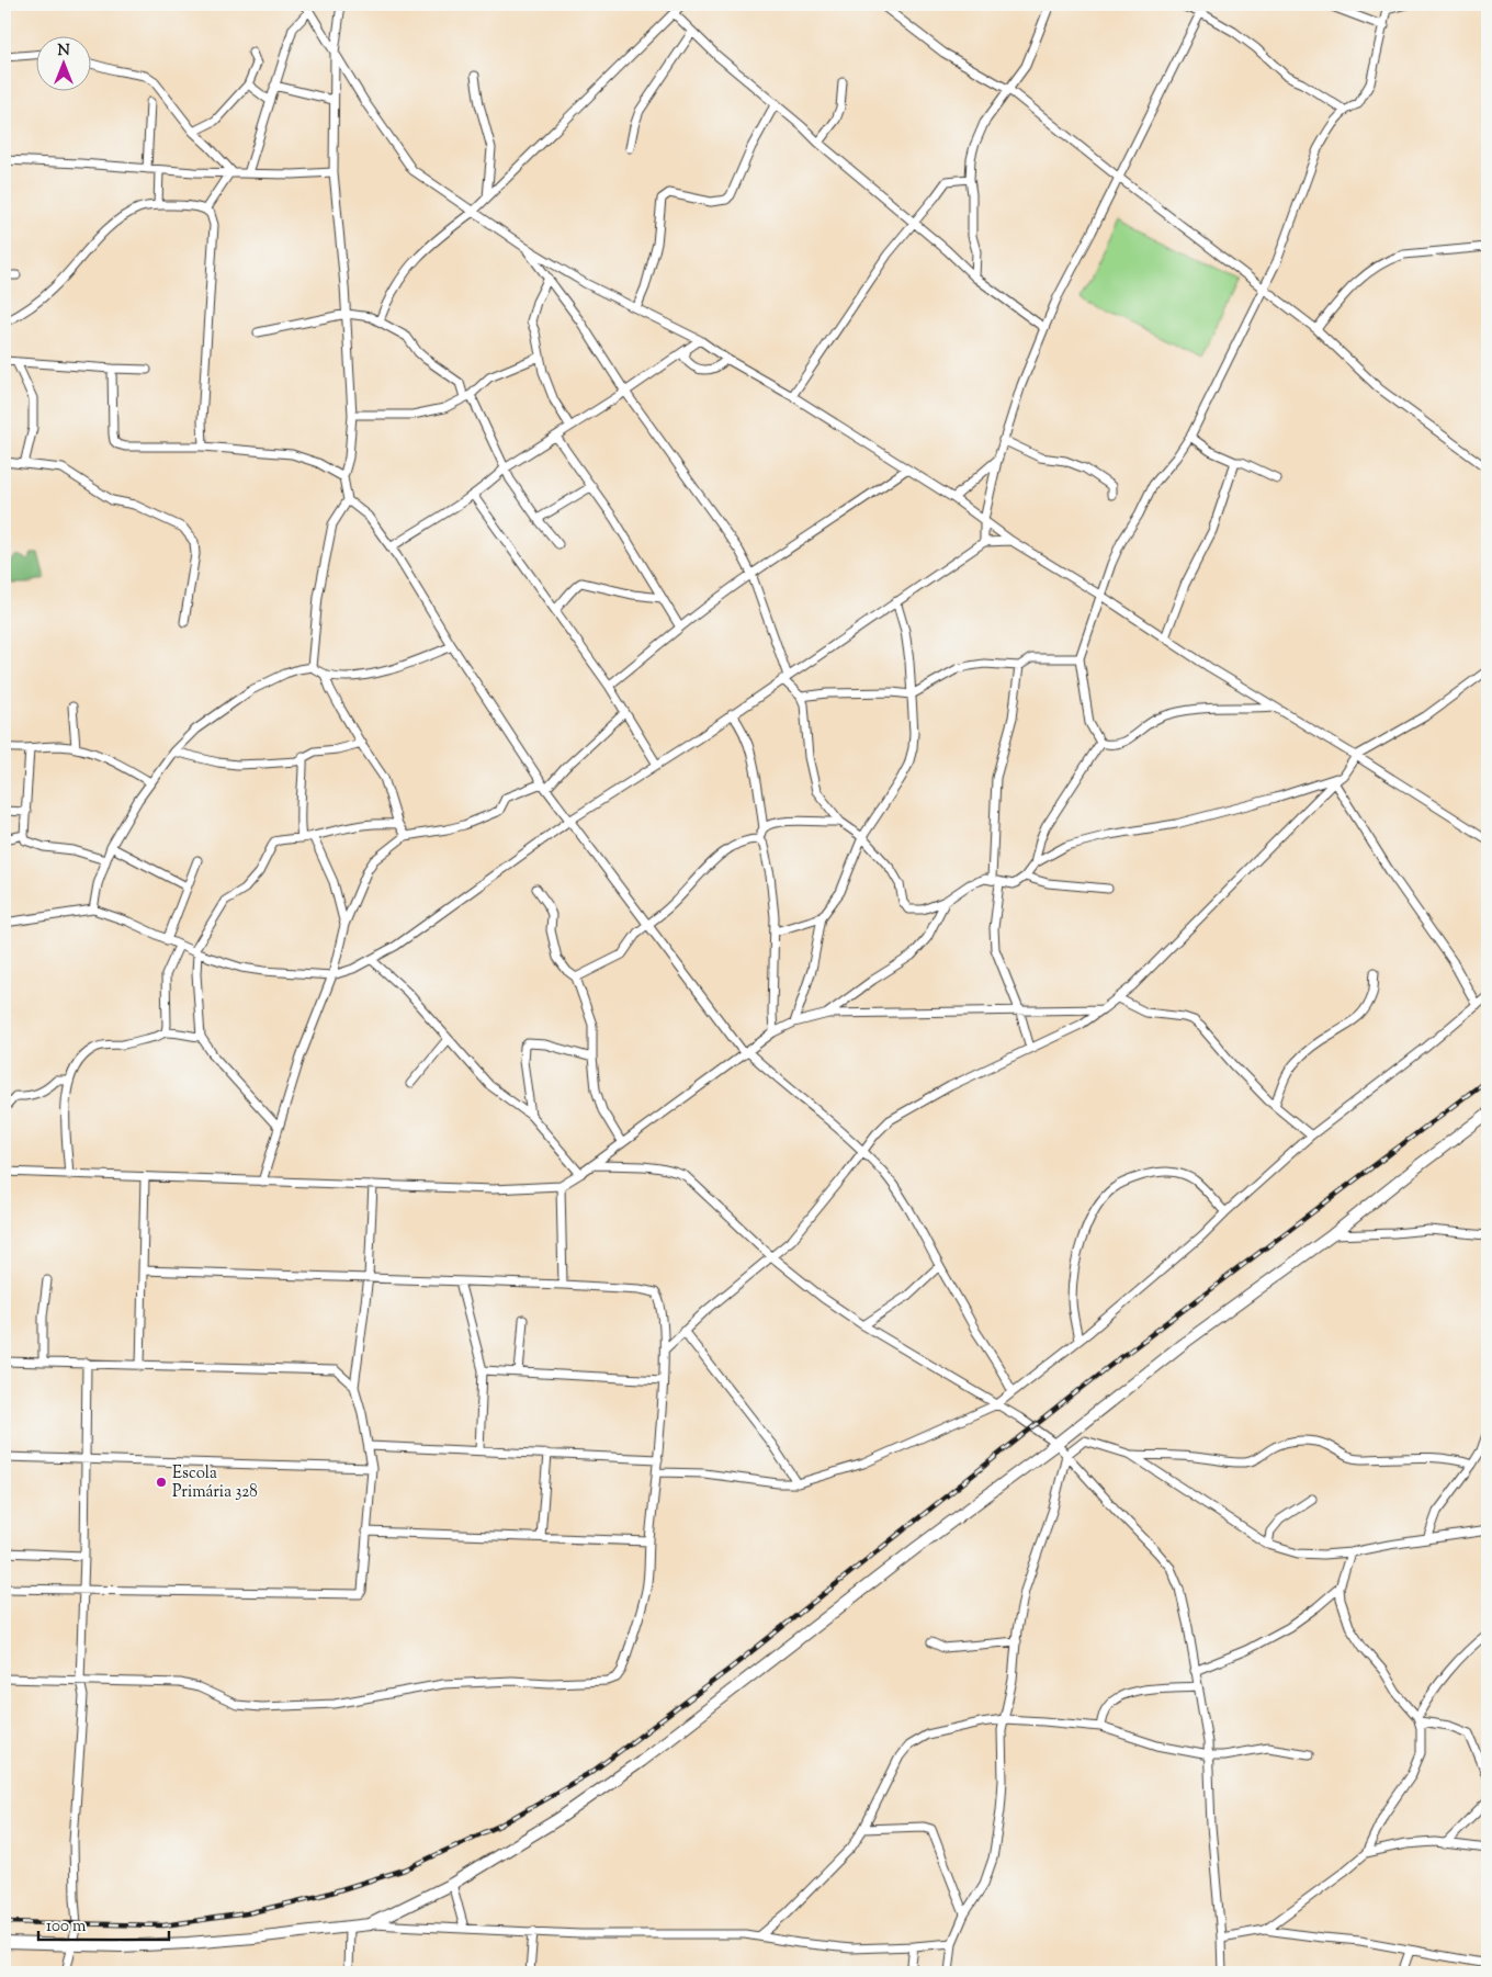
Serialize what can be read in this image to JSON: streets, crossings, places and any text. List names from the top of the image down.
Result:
{
  "places": ["Escola Primária 328"],
  "scale_bar": "100 m",
  "north": "top"
}
